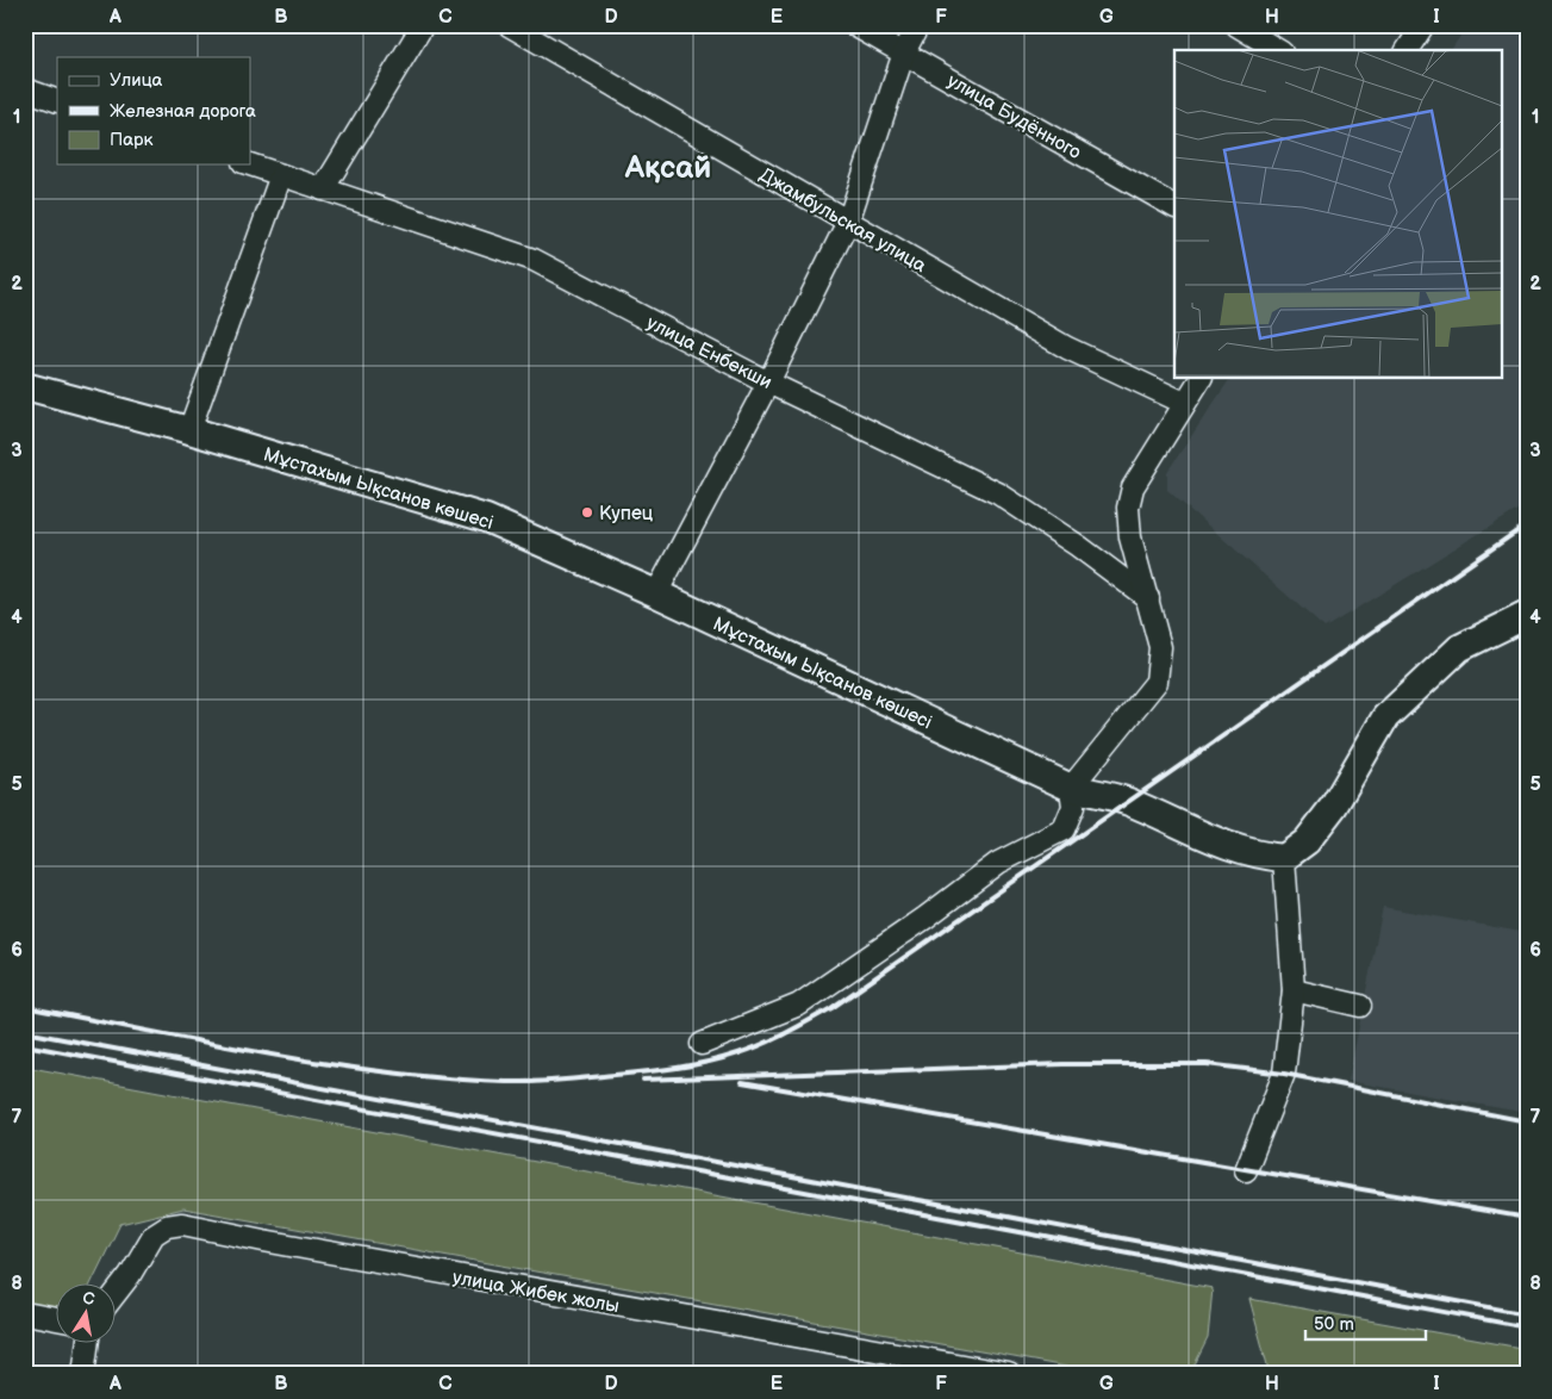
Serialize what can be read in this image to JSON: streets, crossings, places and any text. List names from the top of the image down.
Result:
{
  "streets": {
    "main road": ["Мұстахым Ықсанов көшесі"],
    "street": [
      "улица Будённого",
      "Джамбульская улица",
      "улица Енбекши",
      "улица Жибек жолы"
    ]
  },
  "districts": ["Ақсай"],
  "places": ["Купец"],
  "legend": ["Улица", "Железная дорога", "Парк"],
  "scale_bar": "50 m",
  "north": "top",
  "grid": {
    "columns": [
      "A",
      "B",
      "C",
      "D",
      "E",
      "F",
      "G",
      "H",
      "I"
    ],
    "rows": [
      "1",
      "2",
      "3",
      "4",
      "5",
      "6",
      "7",
      "8"
    ]
  }
}
